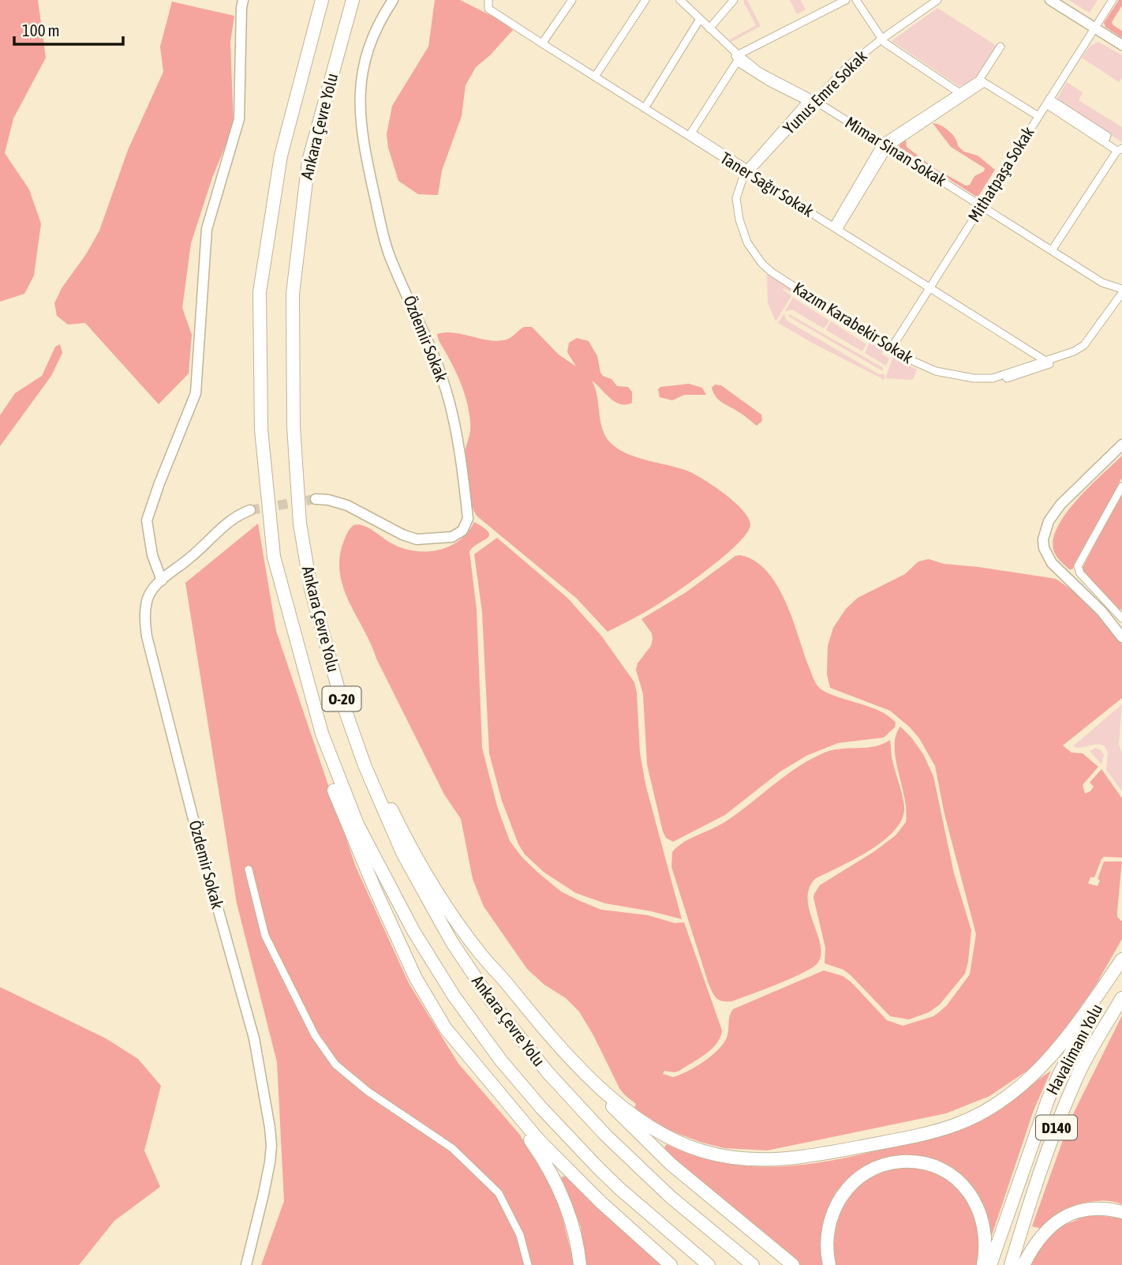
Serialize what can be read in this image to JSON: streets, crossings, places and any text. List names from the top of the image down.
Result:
{
  "streets": {
    "highway": [
      "Ankara Çevre Yolu",
      "O-20",
      "Havalimanı Yolu",
      "D140"
    ],
    "street": [
      "Yunus Emre Sokak",
      "Mimar Sinan Sokak",
      "Mithatpaşa Sokak",
      "Taner Sağır Sokak",
      "Kazım Karabekir Sokak",
      "Özdemir Sokak"
    ]
  },
  "crossings": [
    ["Yunus Emre Sokak", "Mimar Sinan Sokak"],
    ["Yunus Emre Sokak", "Taner Sağır Sokak"],
    ["Yunus Emre Sokak", "Kazım Karabekir Sokak"],
    ["Mimar Sinan Sokak", "Mithatpaşa Sokak"],
    ["Mithatpaşa Sokak", "Taner Sağır Sokak"],
    ["Mithatpaşa Sokak", "Kazım Karabekir Sokak"],
    ["Taner Sağır Sokak", "Kazım Karabekir Sokak"]
  ],
  "scale_bar": "100 m"
}
